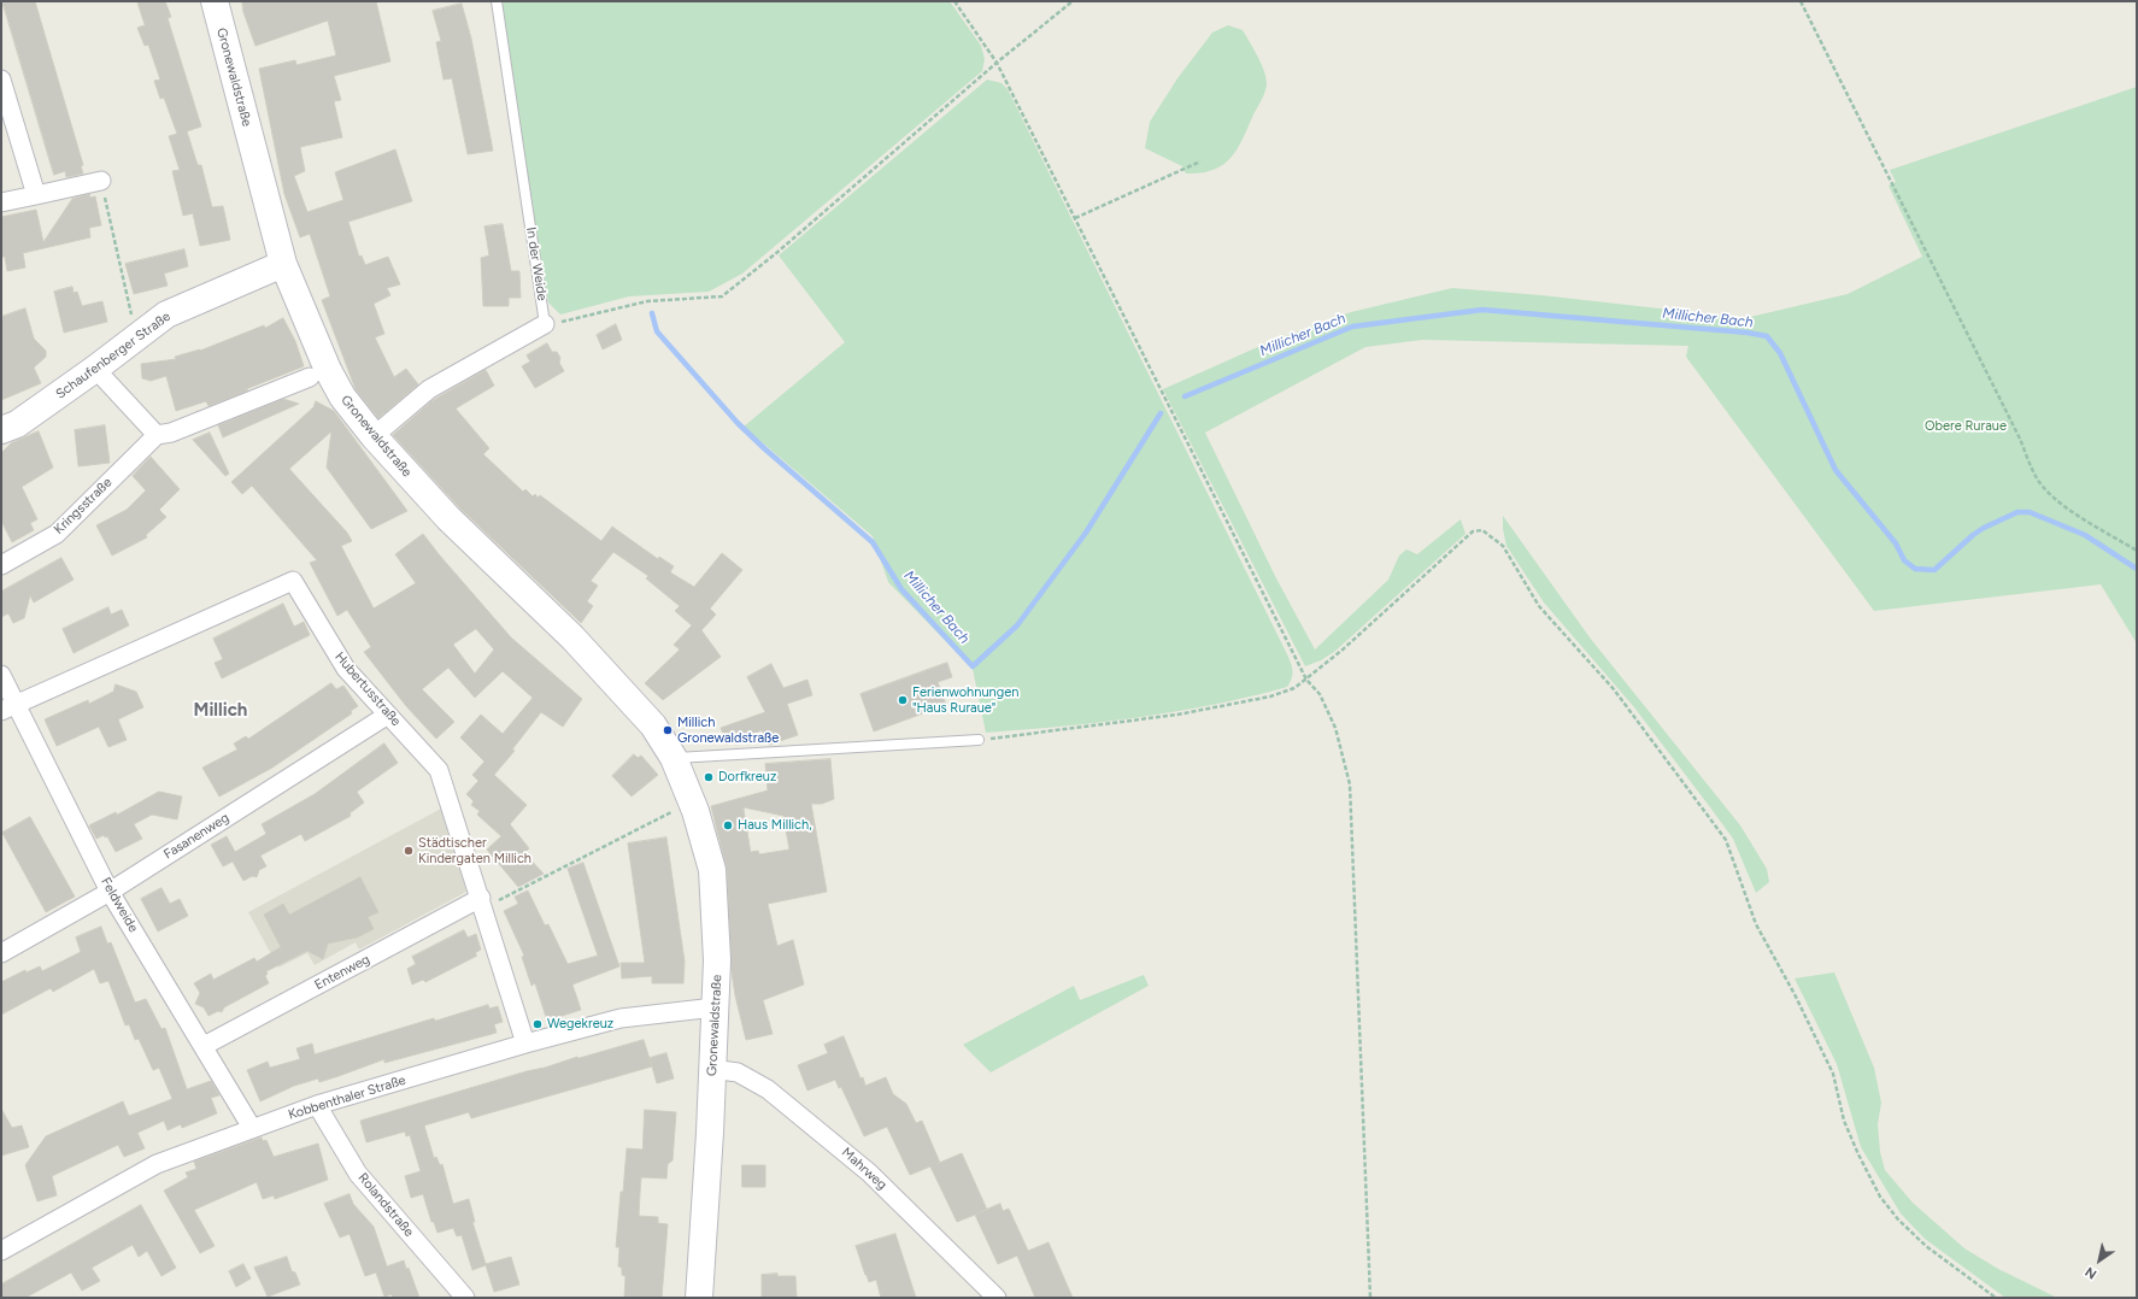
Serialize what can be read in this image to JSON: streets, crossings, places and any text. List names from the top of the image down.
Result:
{
  "streets": {
    "main road": ["Gronewaldstraße", "Schaufenberger Straße"],
    "street": [
      "Kringsstraße",
      "Hubertusstraße",
      "Fasanenweg",
      "Feldweide",
      "Entenweg",
      "Kobbenthaler Straße",
      "Mahrweg",
      "Rolandstraße"
    ],
    "lane": ["In der Weide"]
  },
  "crossings": [
    ["Gronewaldstraße", "Schaufenberger Straße"],
    ["Gronewaldstraße", "Kobbenthaler Straße"],
    ["Gronewaldstraße", "Mahrweg"],
    ["Hubertusstraße", "Fasanenweg"],
    ["Hubertusstraße", "Feldweide"],
    ["Hubertusstraße", "Entenweg"],
    ["Hubertusstraße", "Kobbenthaler Straße"],
    ["Fasanenweg", "Feldweide"],
    ["Feldweide", "Entenweg"],
    ["Feldweide", "Kobbenthaler Straße"],
    ["Kobbenthaler Straße", "Rolandstraße"]
  ],
  "districts": ["Millich"],
  "water": ["Millicher Bach"],
  "parks": ["Obere Ruraue"],
  "places": [
    "Ferienwohnungen \"Haus Ruraue\"",
    "Millich Gronewaldstraße",
    "Dorfkreuz",
    "Haus Millich,",
    "Städtischer Kindergaten Millich",
    "Wegekreuz"
  ],
  "north": "bottom left"
}
